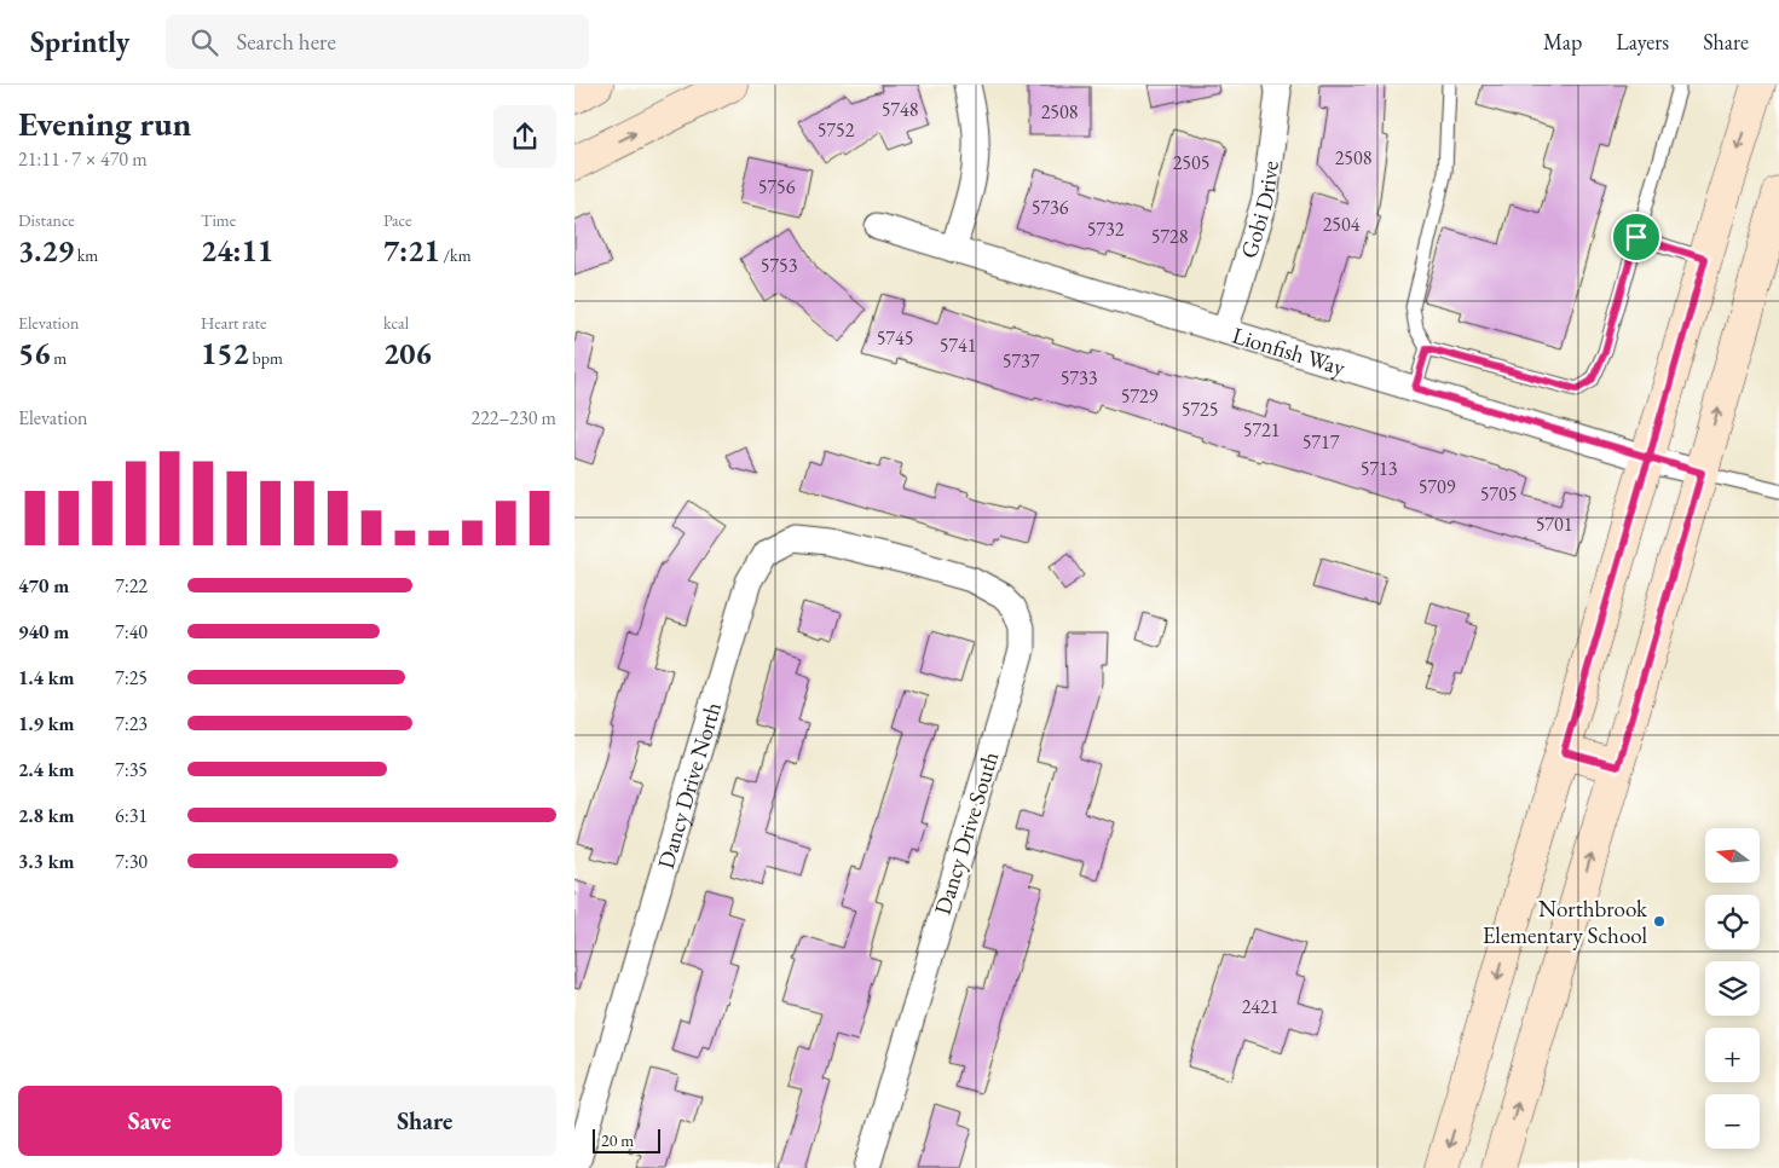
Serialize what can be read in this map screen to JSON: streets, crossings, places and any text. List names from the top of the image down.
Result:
{
  "streets": {
    "street": [
      "Gobi Drive",
      "Lionfish Way",
      "Dancy Drive North",
      "Dancy Drive South"
    ]
  },
  "crossings": [
    ["Gobi Drive", "Lionfish Way"],
    ["Dancy Drive North", "Dancy Drive South"]
  ],
  "places": ["Northbrook Elementary School"],
  "house_numbers": [
    "5748",
    "2508",
    "5752",
    "2508",
    "2505",
    "5756",
    "5736",
    "2504",
    "5732",
    "5728",
    "5753",
    "5745",
    "5741",
    "5737",
    "5733",
    "5729",
    "5725",
    "5721",
    "5717",
    "5713",
    "5709",
    "5705",
    "5701",
    "2421"
  ],
  "scale_bar": "20 m",
  "north": "left",
  "page": {
    "header": "Sprintly",
    "search": "Search here",
    "nav": ["Map", "Layers", "Share"],
    "heading": ["Evening run", "21:11 · 7 × 470 m"],
    "stats": [
      ["Distance", "3.29 km"],
      ["Time", "24:11"],
      ["Pace", "7:21 /km"],
      ["Elevation", "56 m"],
      ["Heart rate", "152 bpm"],
      ["kcal", "206"]
    ],
    "chart": ["Elevation", "222–230 m"],
    "list": [
      {
        "name": "470 m",
        "note": "7:22"
      },
      {
        "name": "940 m",
        "note": "7:40"
      },
      {
        "name": "1.4 km",
        "note": "7:25"
      },
      {
        "name": "1.9 km",
        "note": "7:23"
      },
      {
        "name": "2.4 km",
        "note": "7:35"
      },
      {
        "name": "2.8 km",
        "note": "6:31"
      },
      {
        "name": "3.3 km",
        "note": "7:30"
      }
    ],
    "map_buttons": ["+", "−"],
    "buttons": ["Save", "Share"],
    "scale": "20 m"
  }
}
